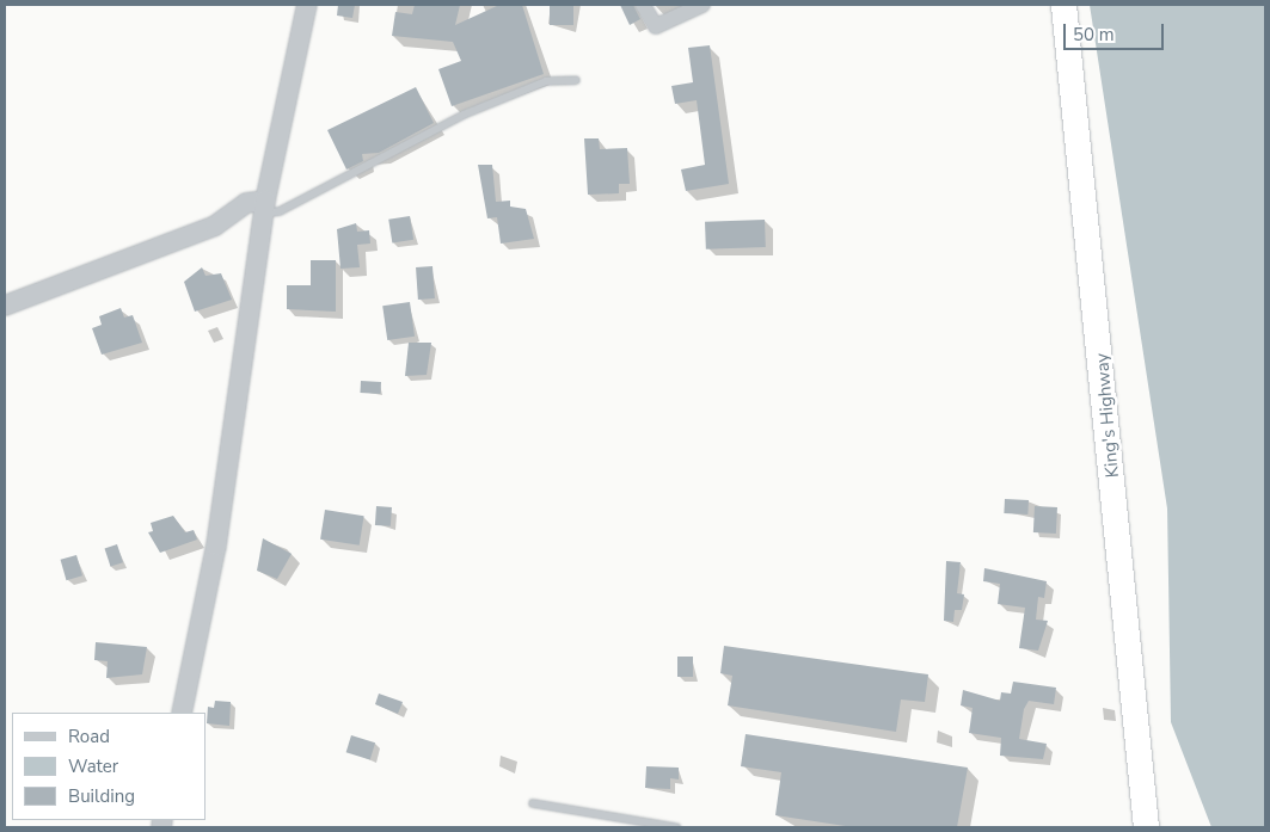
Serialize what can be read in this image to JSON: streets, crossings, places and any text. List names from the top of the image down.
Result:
{
  "streets": {
    "highway": ["King's Highway"]
  },
  "legend": ["Road", "Water", "Building"],
  "scale_bar": "50 m"
}
